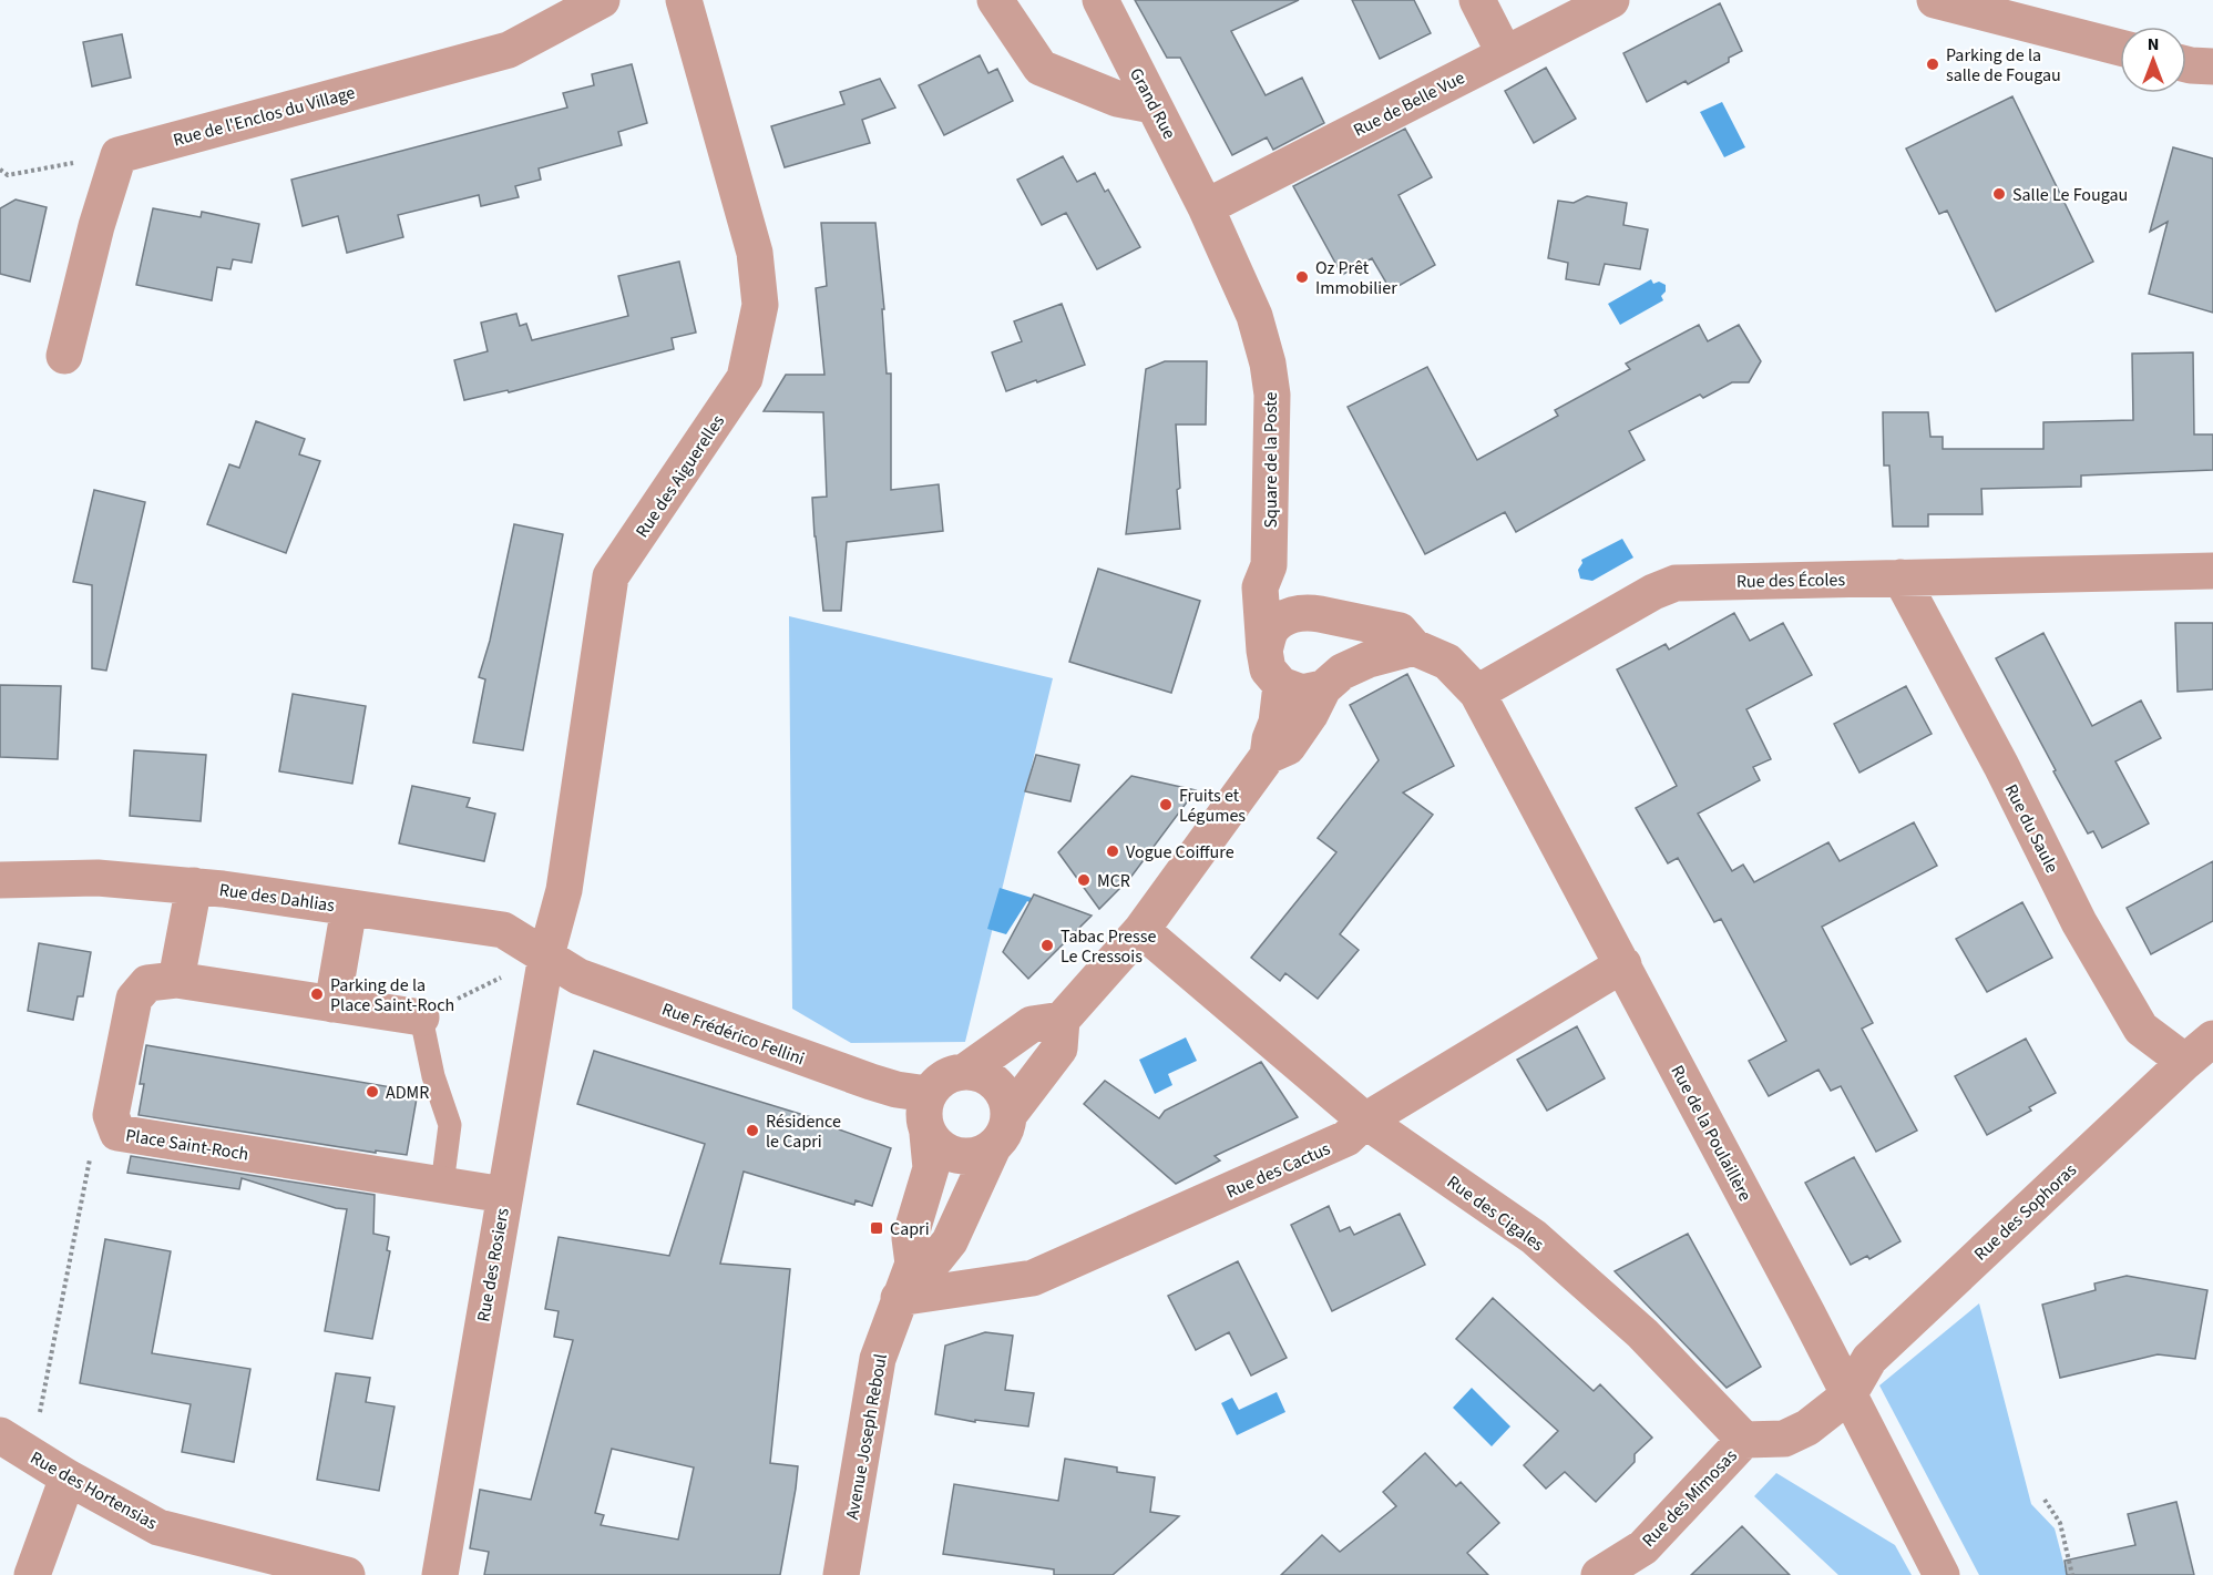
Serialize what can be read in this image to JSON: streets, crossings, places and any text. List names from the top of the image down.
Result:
{
  "streets": {
    "street": [
      "Grand Rue",
      "Rue de Belle Vue",
      "Rue de l'Enclos du Village",
      "Square de la Poste",
      "Rue des Aiguerelles",
      "Rue des Écoles",
      "Rue du Saule",
      "Rue des Dahlias",
      "Rue Frédérico Fellini",
      "Rue de la Poulaillère",
      "Place Saint-Roch",
      "Rue des Cactus",
      "Rue des Sophoras",
      "Rue des Cigales",
      "Rue des Rosiers",
      "Avenue Joseph Reboul",
      "Rue des Hortensias",
      "Rue des Mimosas"
    ]
  },
  "crossings": [
    ["Grand Rue", "Rue de Belle Vue"],
    ["Grand Rue", "Square de la Poste"],
    ["Rue de Belle Vue", "Square de la Poste"],
    ["Rue des Aiguerelles", "Rue des Dahlias"],
    ["Rue des Aiguerelles", "Rue Frédérico Fellini"],
    ["Rue des Aiguerelles", "Rue des Rosiers"],
    ["Rue des Écoles", "Rue du Saule"],
    ["Rue des Écoles", "Rue de la Poulaillère"],
    ["Rue du Saule", "Rue des Sophoras"],
    ["Rue des Dahlias", "Rue Frédérico Fellini"],
    ["Rue des Dahlias", "Rue des Rosiers"],
    ["Rue Frédérico Fellini", "Rue des Rosiers"],
    ["Rue Frédérico Fellini", "Avenue Joseph Reboul"],
    ["Rue de la Poulaillère", "Rue des Cactus"],
    ["Rue de la Poulaillère", "Rue des Sophoras"],
    ["Place Saint-Roch", "Rue des Rosiers"],
    ["Rue des Cactus", "Rue des Cigales"],
    ["Rue des Cactus", "Avenue Joseph Reboul"],
    ["Rue des Cigales", "Rue des Mimosas"]
  ],
  "places": {
    "other": [
      "Parking de la salle de Fougau",
      "Salle Le Fougau",
      "Oz Prêt Immobilier",
      "Fruits et Légumes",
      "Vogue Coiffure",
      "MCR",
      "Tabac Presse Le Cressois",
      "Parking de la Place Saint-Roch",
      "ADMR",
      "Résidence le Capri"
    ],
    "transit": ["Capri"]
  },
  "north": "top"
}
